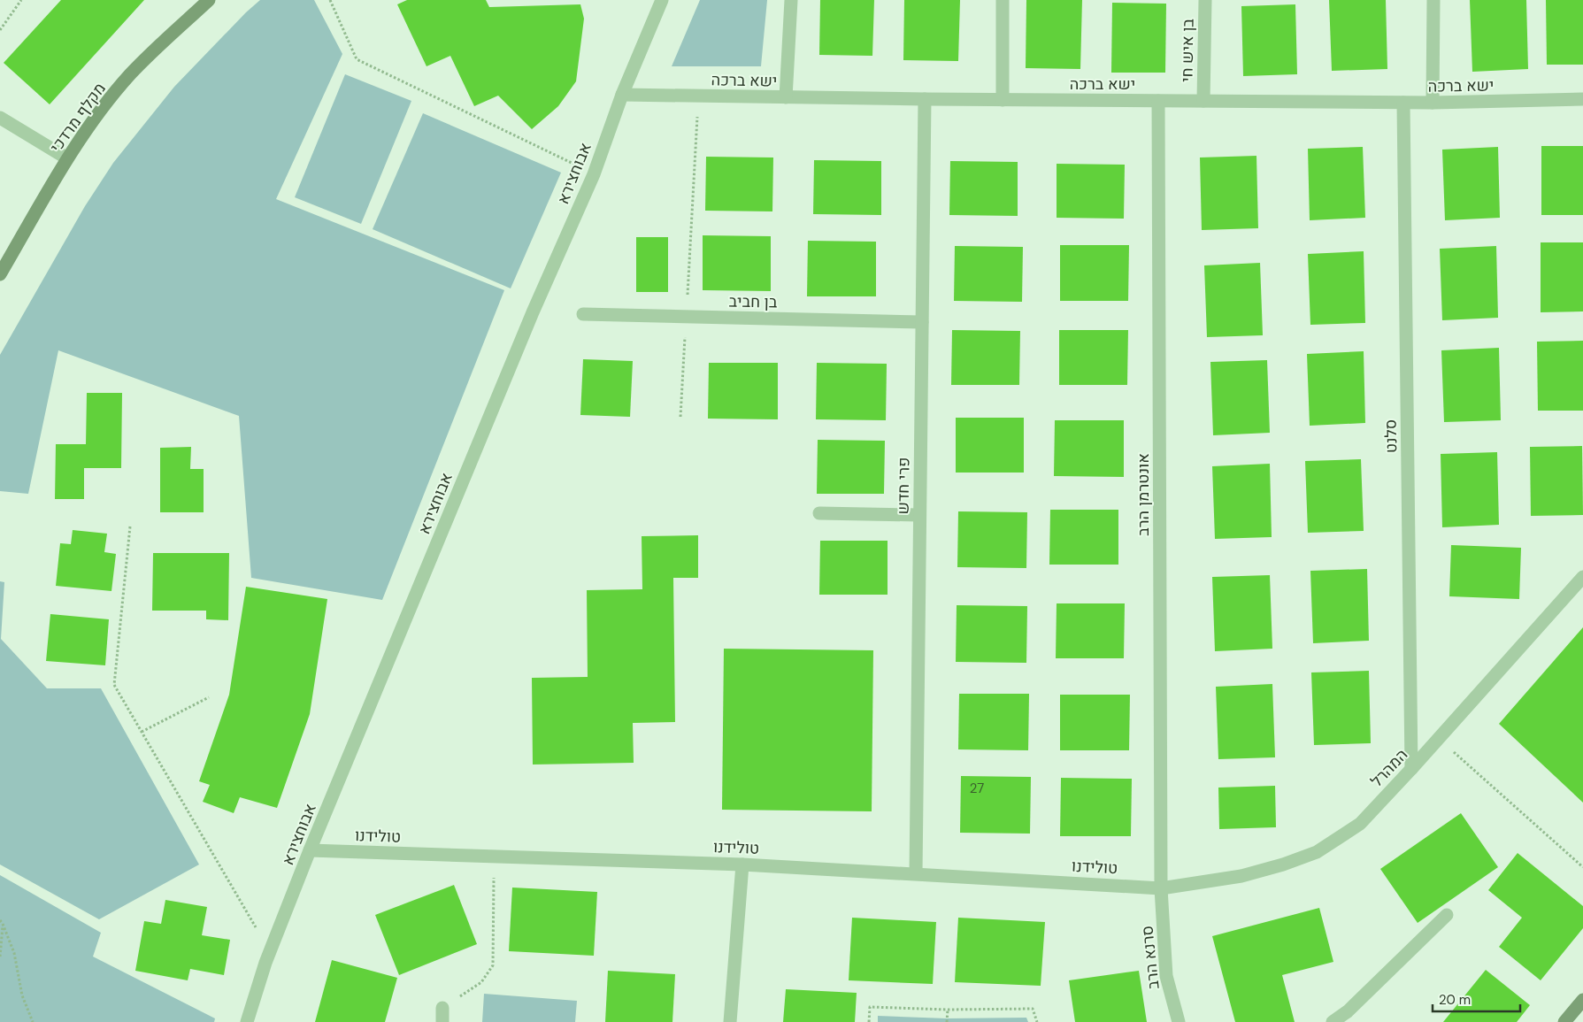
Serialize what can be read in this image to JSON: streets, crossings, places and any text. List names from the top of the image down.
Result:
{
  "streets": {
    "street": [
      "בן איש חי",
      "ישא ברכה",
      "מקלף מרדכי",
      "אבוחצירא",
      "בן חביב",
      "סלנט",
      "פרי חדש",
      "אונטרמן הרב",
      "המהרל",
      "טולידנו",
      "סרנא הרב"
    ]
  },
  "crossings": [
    ["בן איש חי", "ישא ברכה"],
    ["ישא ברכה", "אבוחצירא"],
    ["ישא ברכה", "סלנט"],
    ["ישא ברכה", "פרי חדש"],
    ["ישא ברכה", "אונטרמן הרב"],
    ["אבוחצירא", "טולידנו"],
    ["בן חביב", "פרי חדש"],
    ["סלנט", "המהרל"],
    ["פרי חדש", "טולידנו"],
    ["אונטרמן הרב", "המהרל"],
    ["אונטרמן הרב", "טולידנו"],
    ["אונטרמן הרב", "סרנא הרב"],
    ["המהרל", "טולידנו"],
    ["המהרל", "סרנא הרב"],
    ["טולידנו", "סרנא הרב"]
  ],
  "house_numbers": ["27"],
  "scale_bar": "20 m"
}
